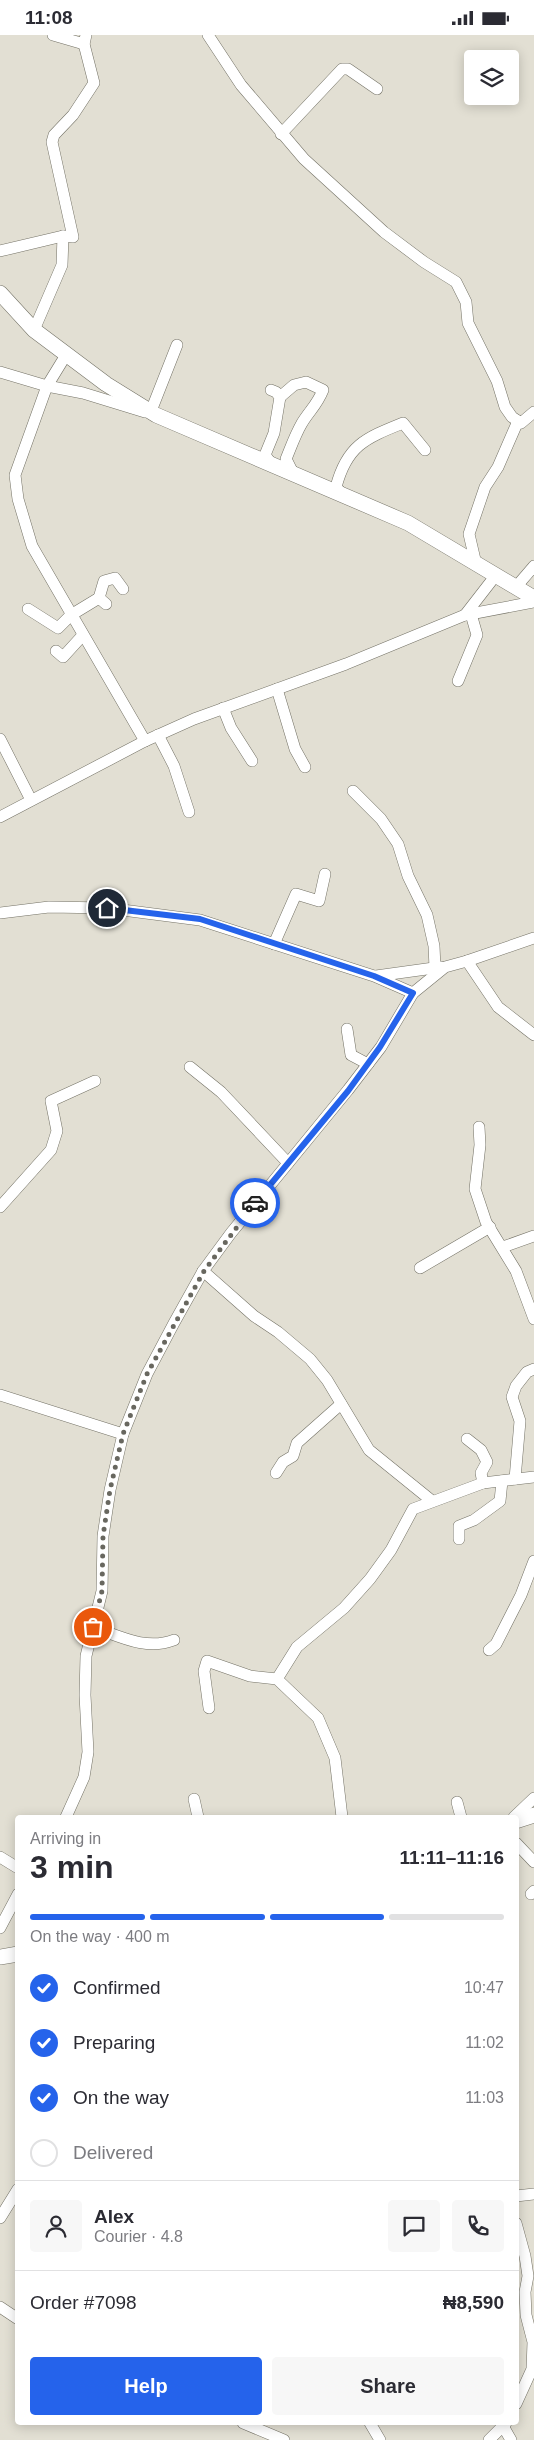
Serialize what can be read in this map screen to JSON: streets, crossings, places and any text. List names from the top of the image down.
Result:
{
  "page": {
    "status": "11:08",
    "heading": ["3 min", "Arriving in", "11:11–11:16"],
    "panel": [
      "Alex",
      "Courier · 4.8",
      "Order #7098",
      "₦8,590"
    ],
    "bar": "On the way · 400 m",
    "list": [
      ["Confirmed", "10:47"],
      ["Preparing", "11:02"],
      ["On the way", "11:03"],
      "Delivered"
    ],
    "buttons": ["Help", "Share"]
  }
}
